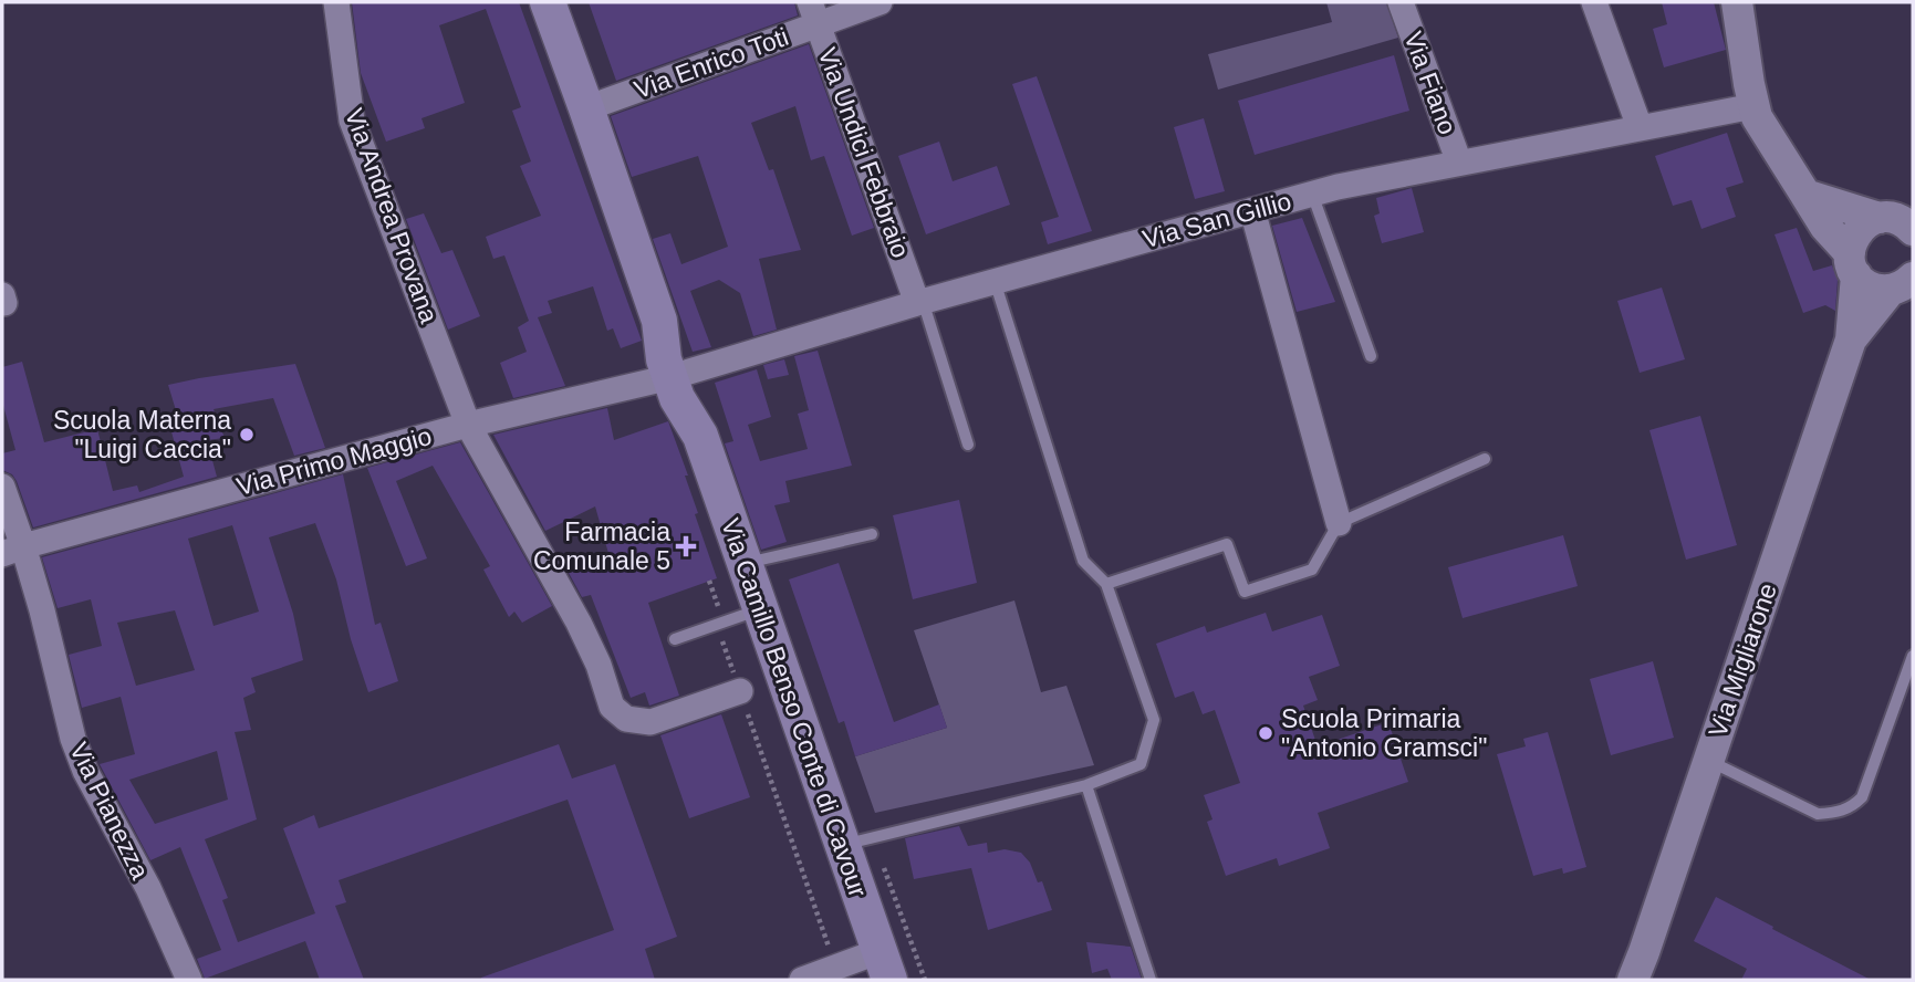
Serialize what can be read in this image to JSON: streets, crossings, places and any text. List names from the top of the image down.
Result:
{
  "streets": {
    "main road": ["Via Camillo Benso Conte di Cavour"],
    "street": [
      "Via Enrico Toti",
      "Via Fiano",
      "Via Undici Febbraio",
      "Via Andrea Provana",
      "Via San Gillio",
      "Via Primo Maggio",
      "Via Migliarone",
      "Via Pianezza"
    ]
  },
  "crossings": [
    ["Via Enrico Toti", "Via Undici Febbraio"],
    ["Via Enrico Toti", "Via Camillo Benso Conte di Cavour"],
    ["Via Fiano", "Via San Gillio"],
    ["Via Undici Febbraio", "Via San Gillio"],
    ["Via Andrea Provana", "Via Primo Maggio"],
    ["Via San Gillio", "Via Primo Maggio"],
    ["Via San Gillio", "Via Camillo Benso Conte di Cavour"],
    ["Via Primo Maggio", "Via Camillo Benso Conte di Cavour"],
    ["Via Primo Maggio", "Via Pianezza"]
  ],
  "places": {
    "other": ["Scuola Materna \"Luigi Caccia\"", "Scuola Primaria \"Antonio Gramsci\""],
    "health": ["Farmacia Comunale 5"]
  }
}
